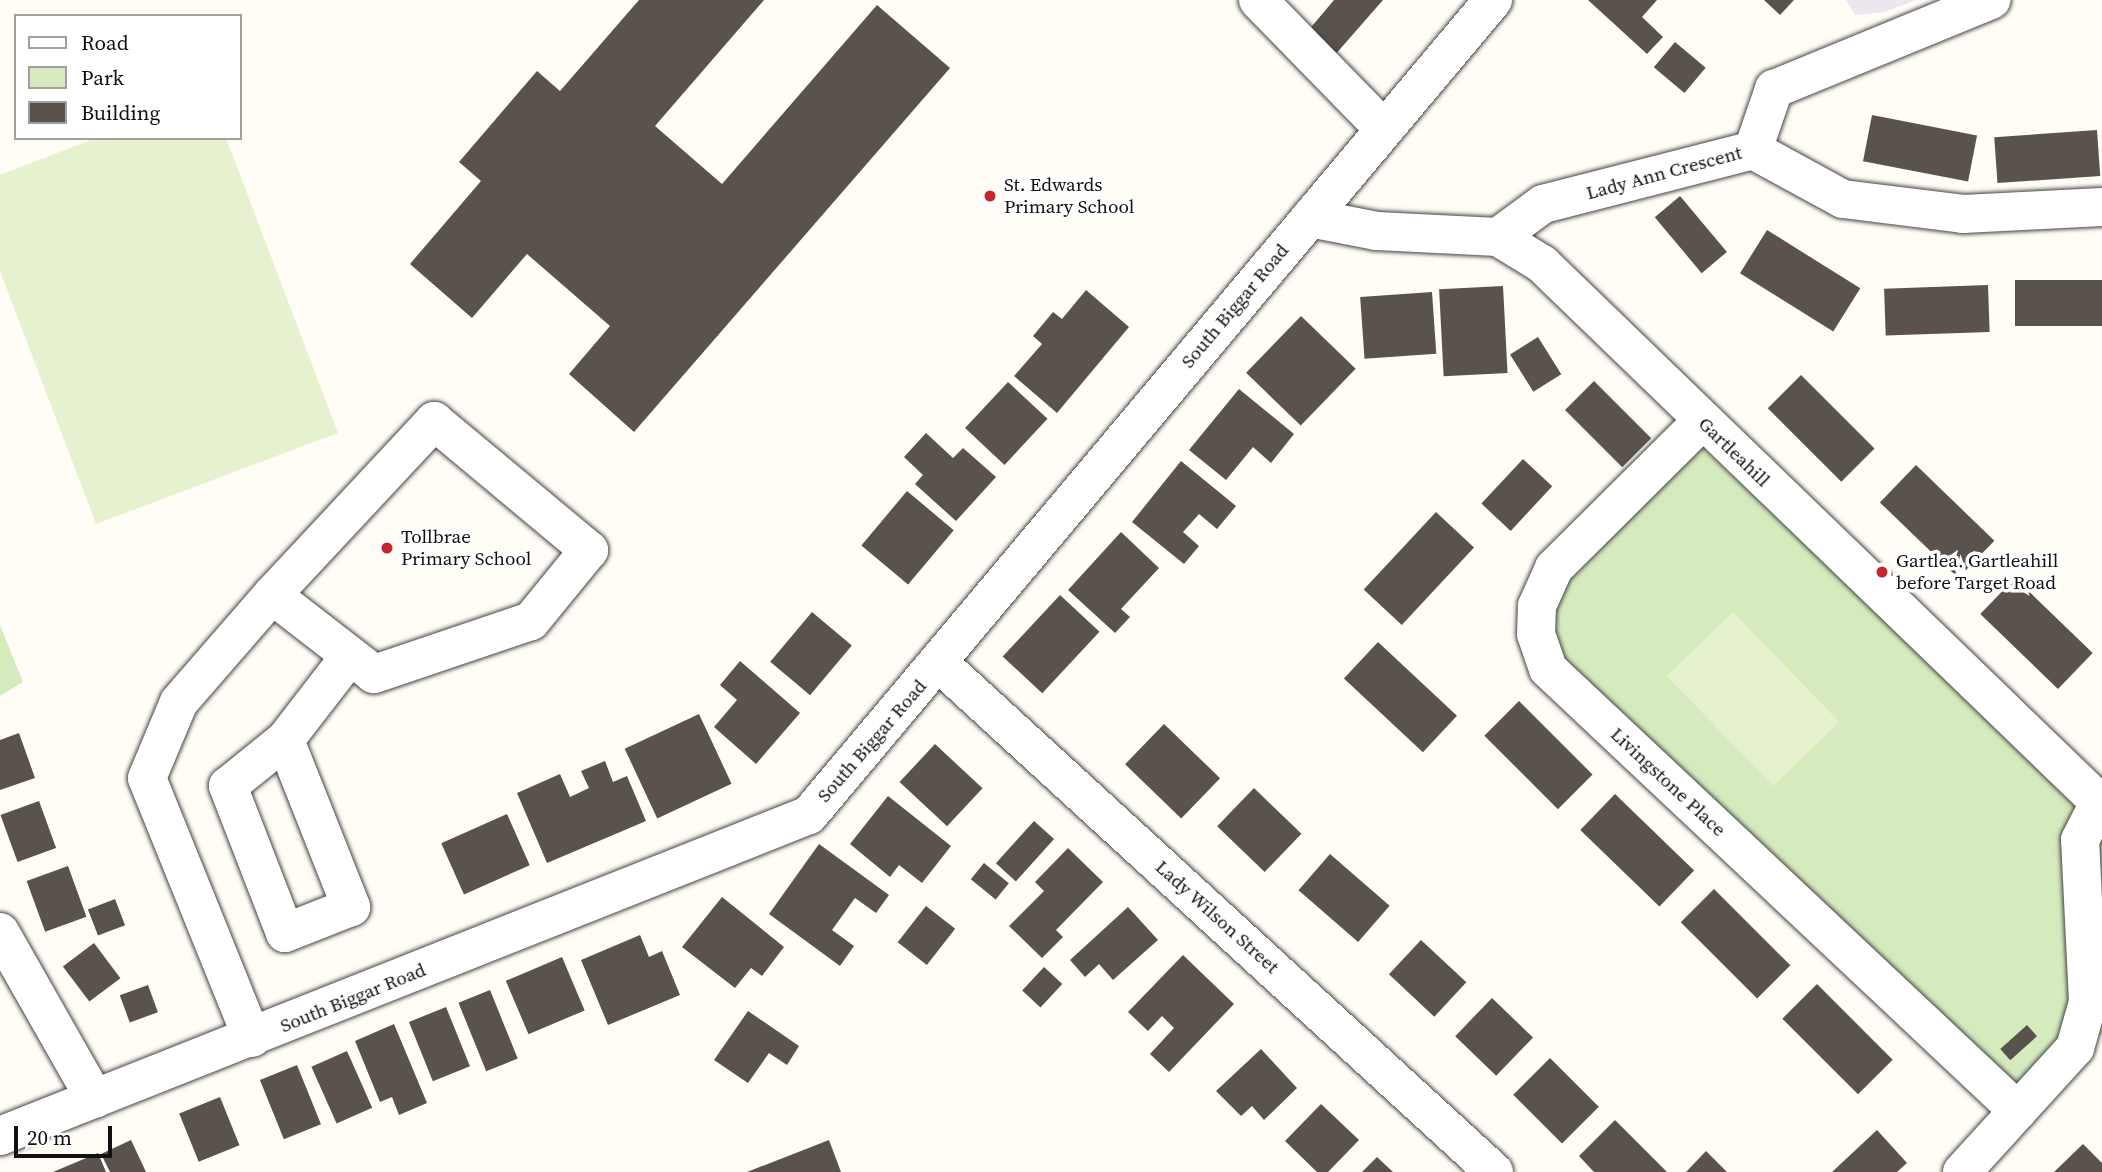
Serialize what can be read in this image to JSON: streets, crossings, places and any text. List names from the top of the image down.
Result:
{
  "streets": {
    "street": [
      "Lady Ann Crescent",
      "South Biggar Road",
      "Gartleahill",
      "Livingstone Place",
      "Lady Wilson Street"
    ]
  },
  "crossings": [
    ["Lady Ann Crescent", "Gartleahill"],
    ["South Biggar Road", "Gartleahill"],
    ["South Biggar Road", "Lady Wilson Street"],
    ["Gartleahill", "Livingstone Place"]
  ],
  "places": ["St. Edwards Primary School", "Tollbrae Primary School", "Gartlea, Gartleahill before Target Road"],
  "legend": ["Road", "Park", "Building"],
  "scale_bar": "20 m"
}
